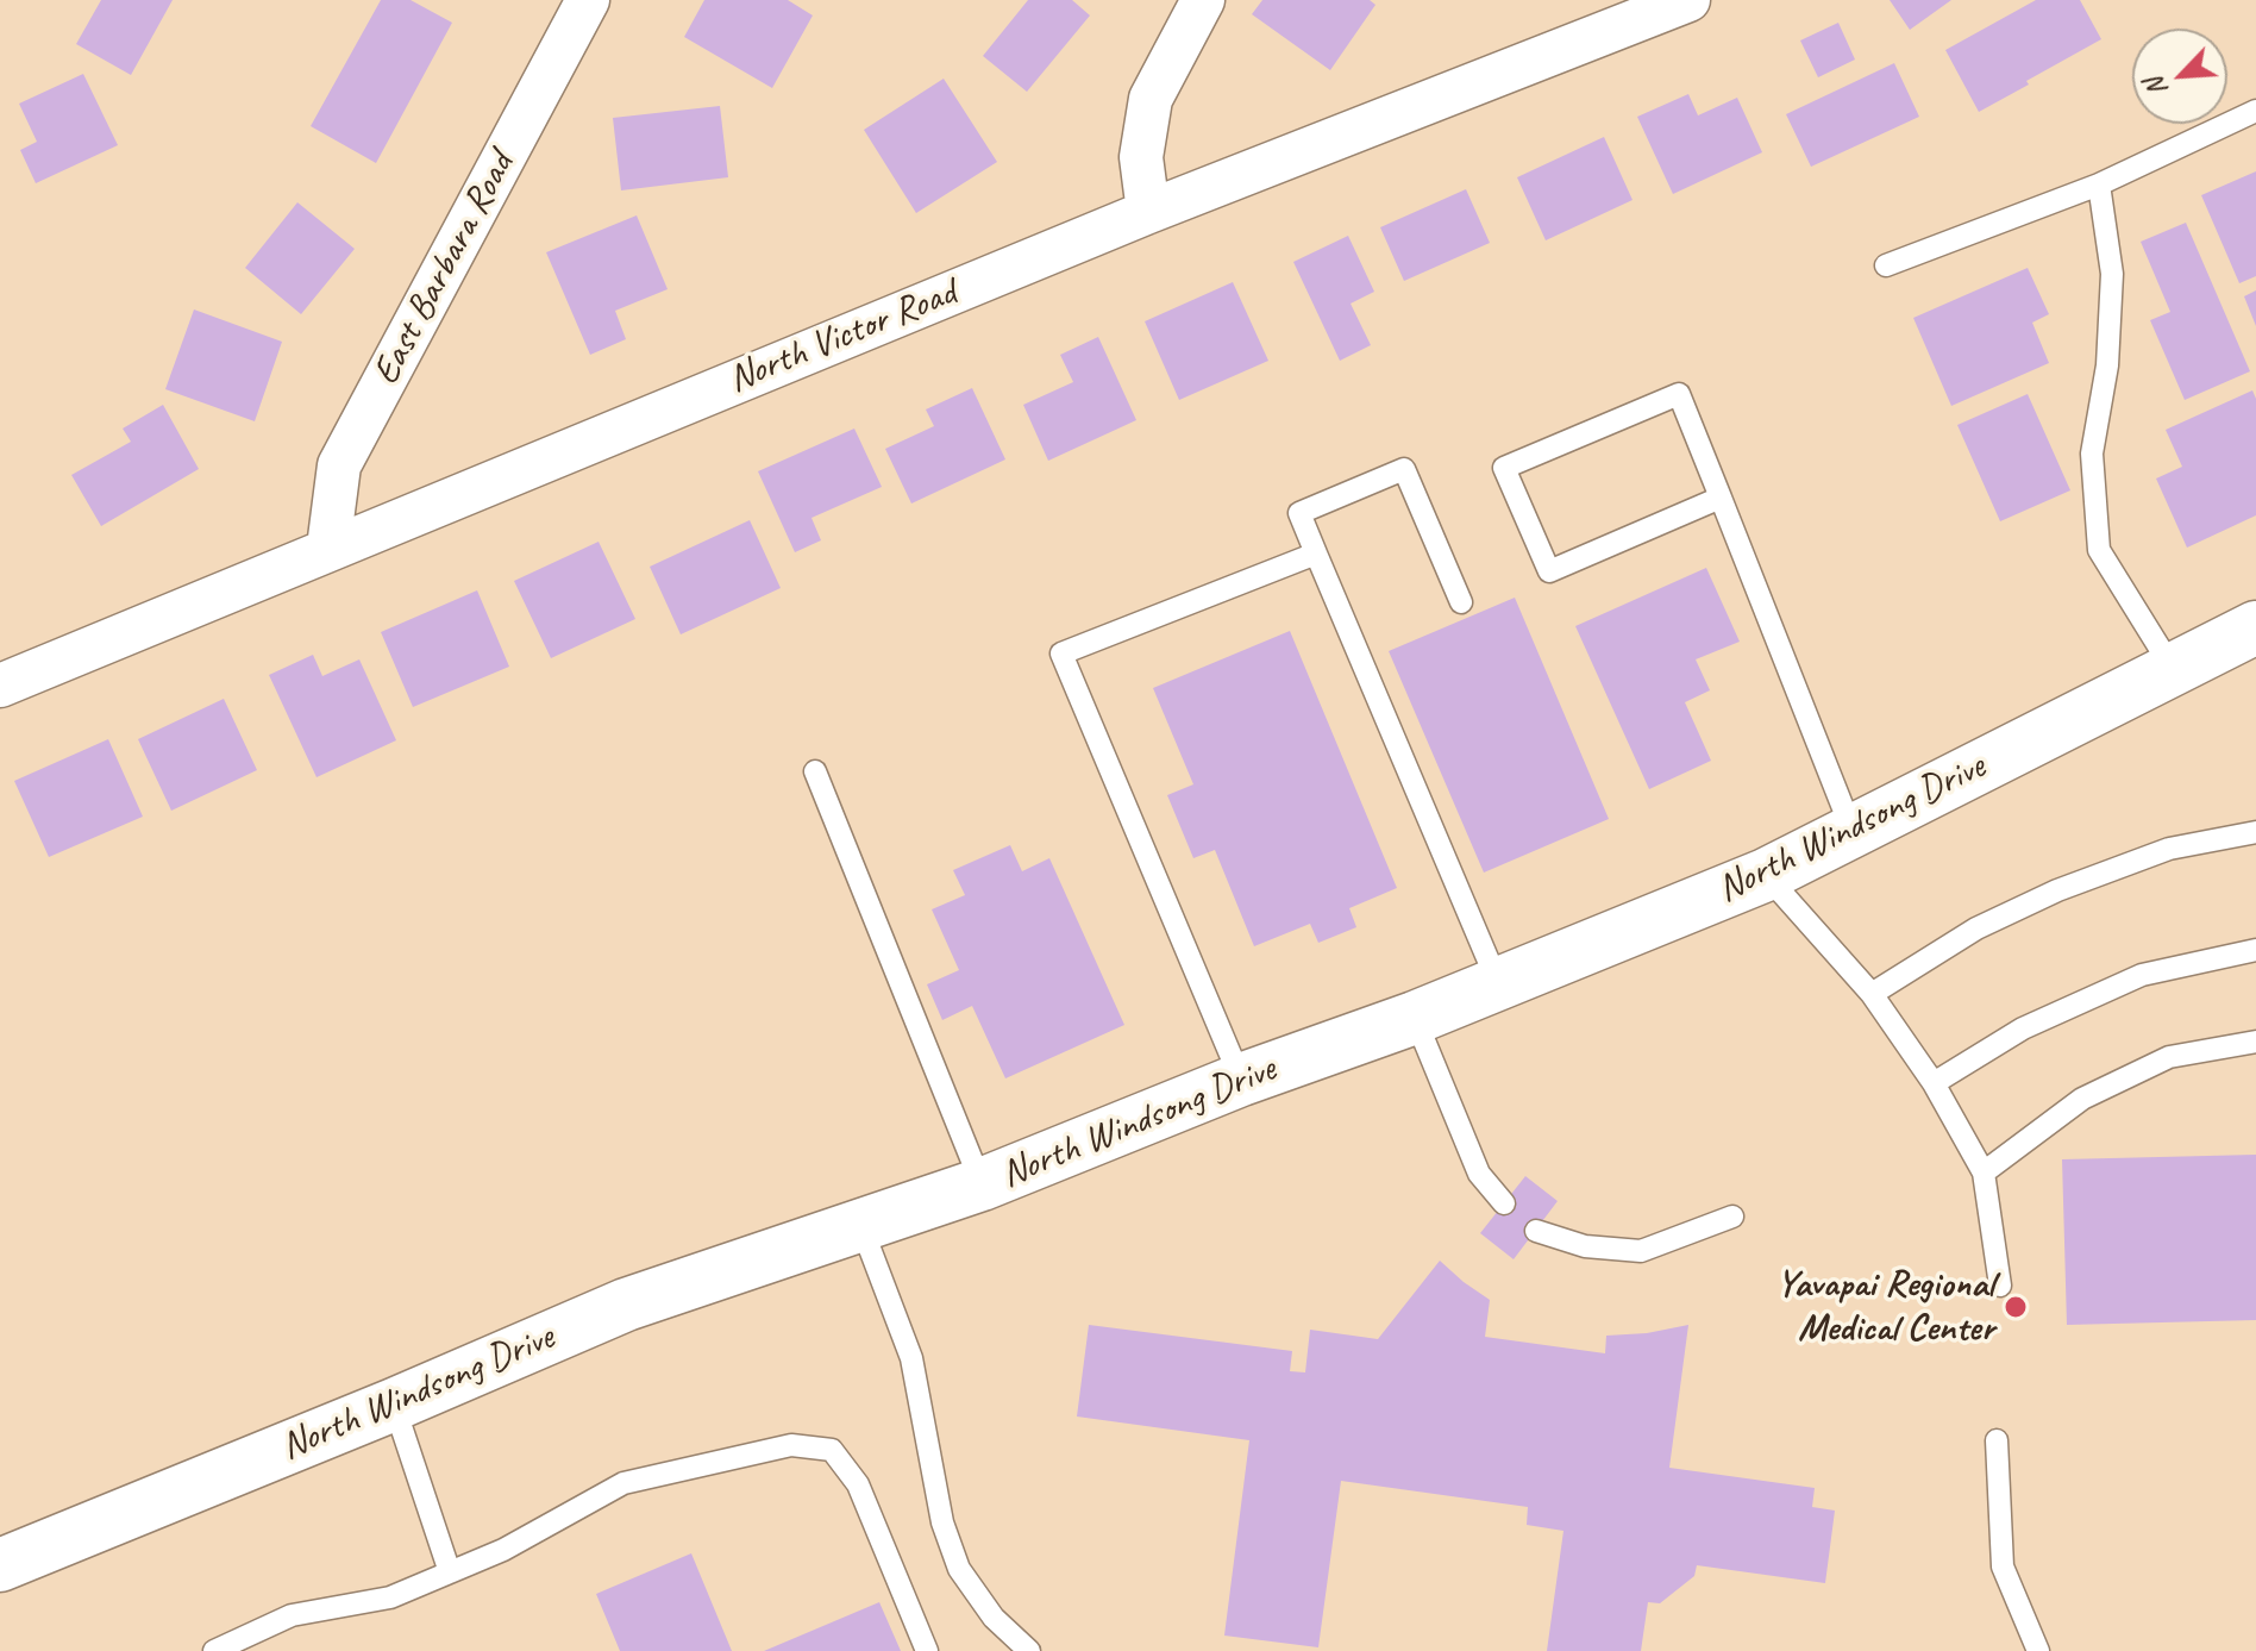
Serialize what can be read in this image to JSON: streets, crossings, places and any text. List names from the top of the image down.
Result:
{
  "streets": {
    "street": ["East Barbara Road", "North Victor Road", "North Windsong Drive"]
  },
  "crossings": [
    ["East Barbara Road", "North Victor Road"]
  ],
  "places": ["Yavapai Regional Medical Center"],
  "north": "bottom left"
}
